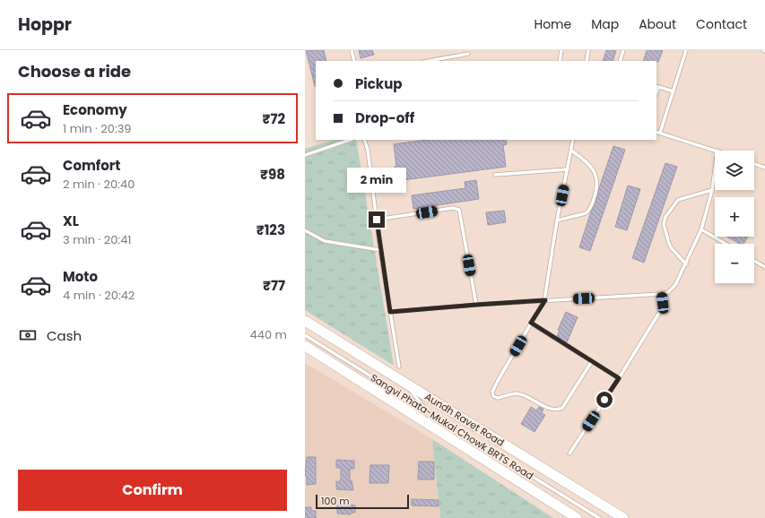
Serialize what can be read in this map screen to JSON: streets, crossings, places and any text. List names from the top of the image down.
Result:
{
  "streets": {
    "main road": ["Aundh Ravet Road"],
    "lane": ["Sangvi Phata-Mukai Chowk BRTS Road"]
  },
  "scale_bar": "100 m",
  "page": {
    "header": "Hoppr",
    "nav": [
      "Home",
      "Map",
      "About",
      "Contact"
    ],
    "heading": "Choose a ride",
    "banner": ["Pickup", "Drop-off"],
    "list": [
      {
        "name": "Economy",
        "note": "1 min · 20:39",
        "value": "₹72"
      },
      {
        "name": "Comfort",
        "note": "2 min · 20:40",
        "value": "₹98"
      },
      {
        "name": "XL",
        "note": "3 min · 20:41",
        "value": "₹123"
      },
      {
        "name": "Moto",
        "note": "4 min · 20:42",
        "value": "₹77"
      }
    ],
    "map_buttons": ["+", "−"],
    "bubble": "2 min",
    "pay": ["Cash", "440 m"],
    "buttons": "Confirm",
    "scale": "100 m"
  }
}
